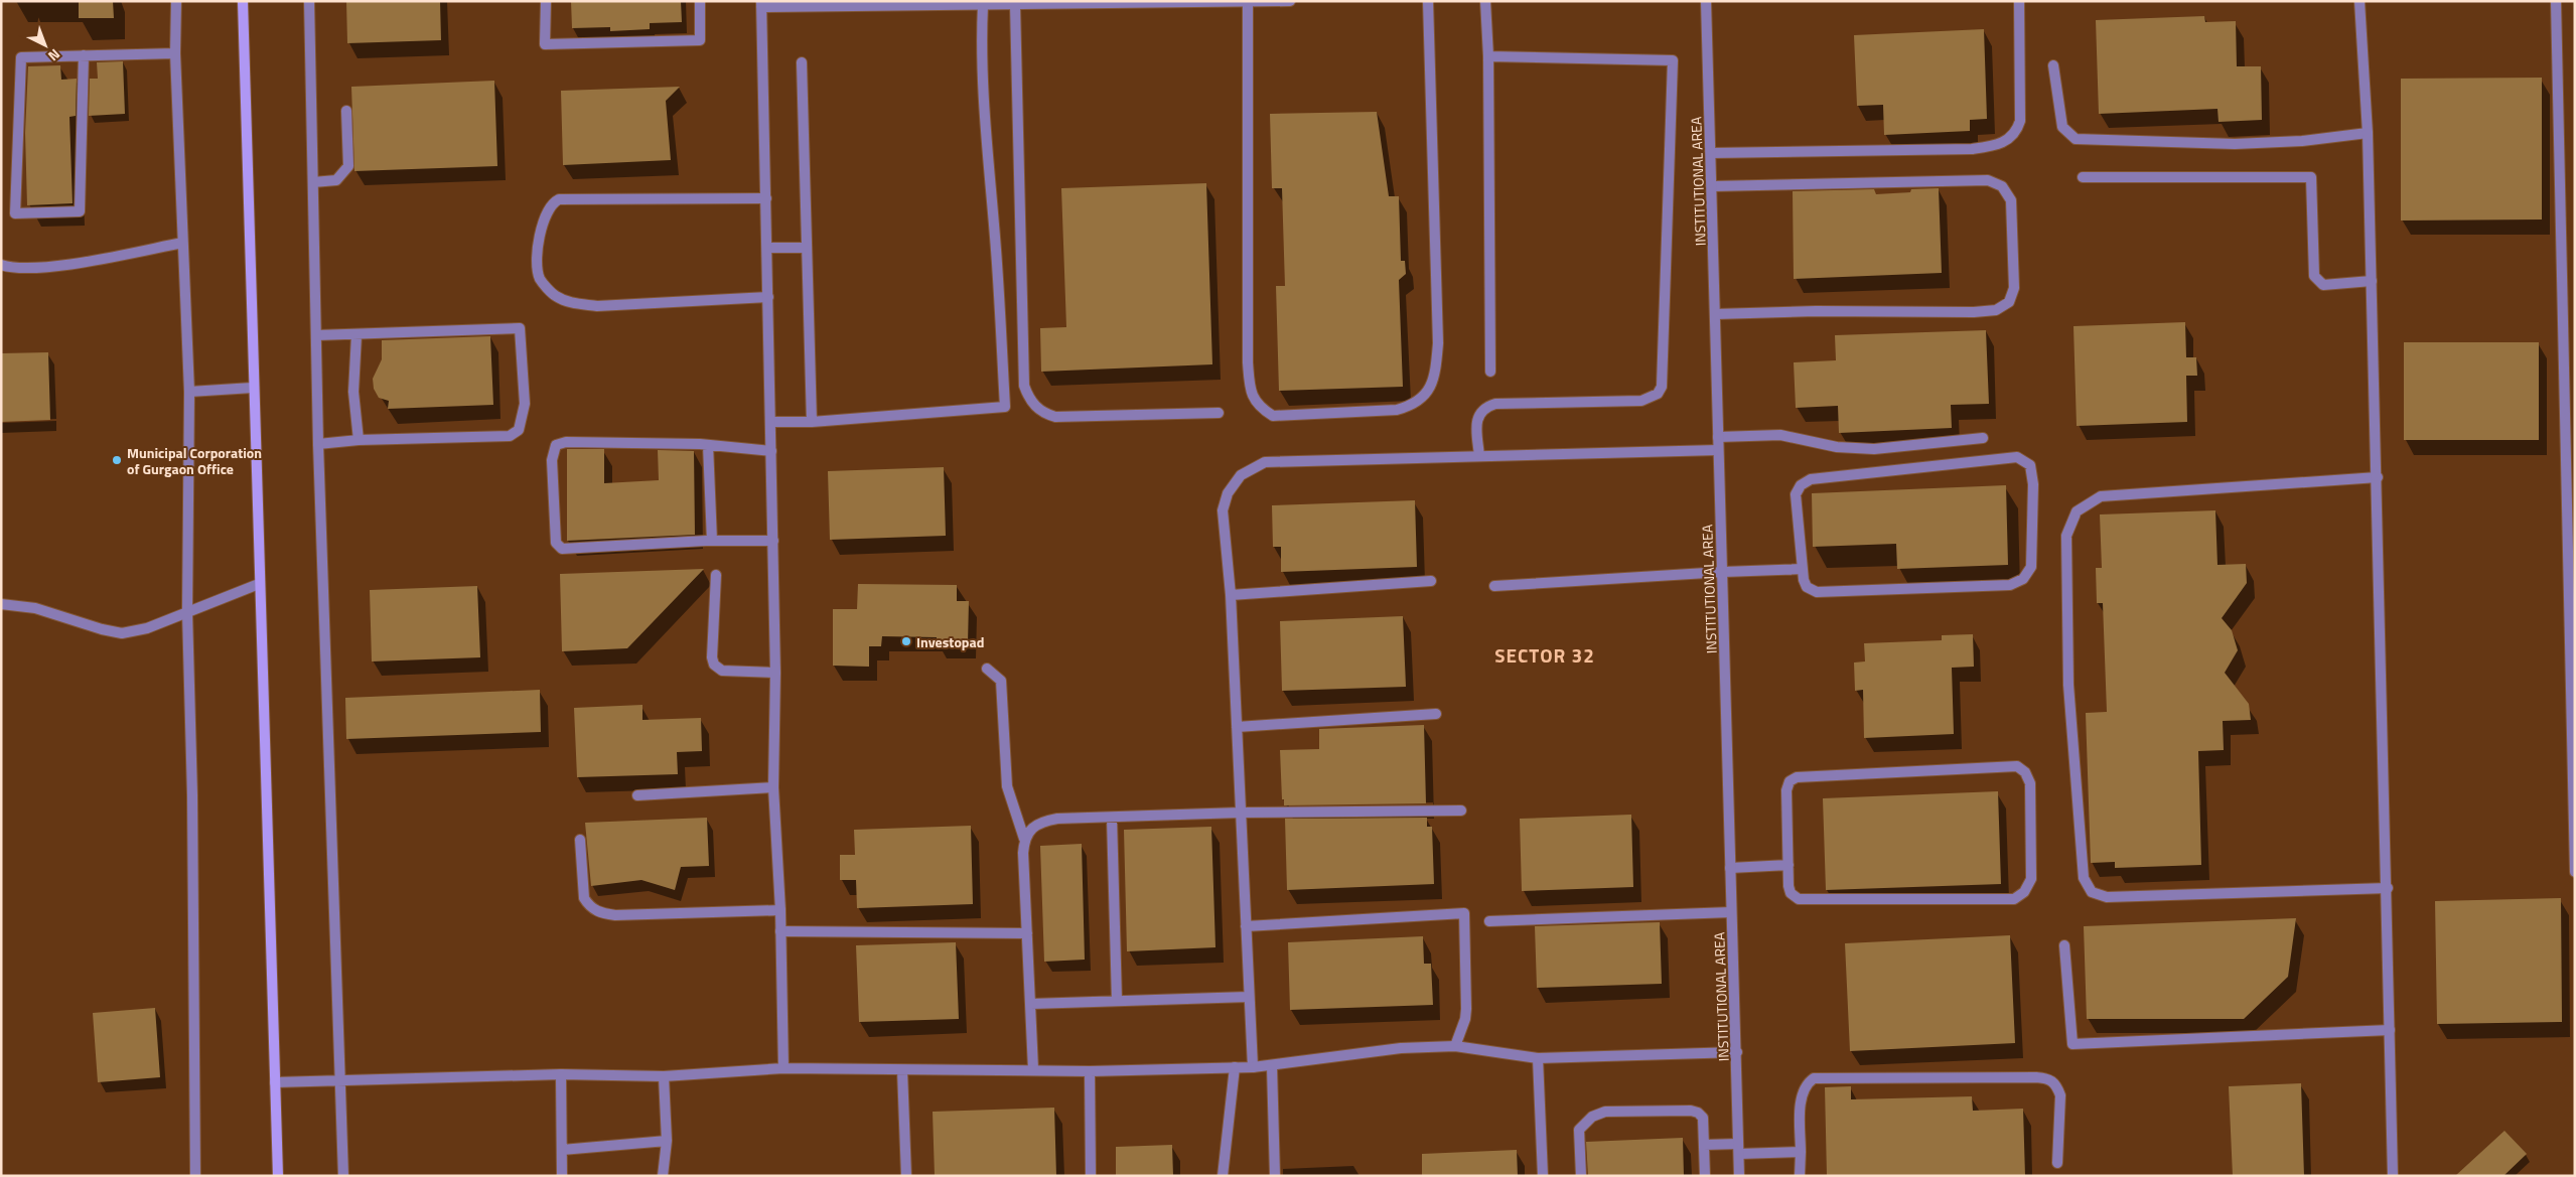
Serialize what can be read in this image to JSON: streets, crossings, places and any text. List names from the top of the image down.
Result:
{
  "streets": {
    "street": ["INSTITUTIONAL AREA"]
  },
  "districts": ["SECTOR 32"],
  "places": ["Municipal Corporation of Gurgaon Office", "Investopad"],
  "north": "bottom right"
}
